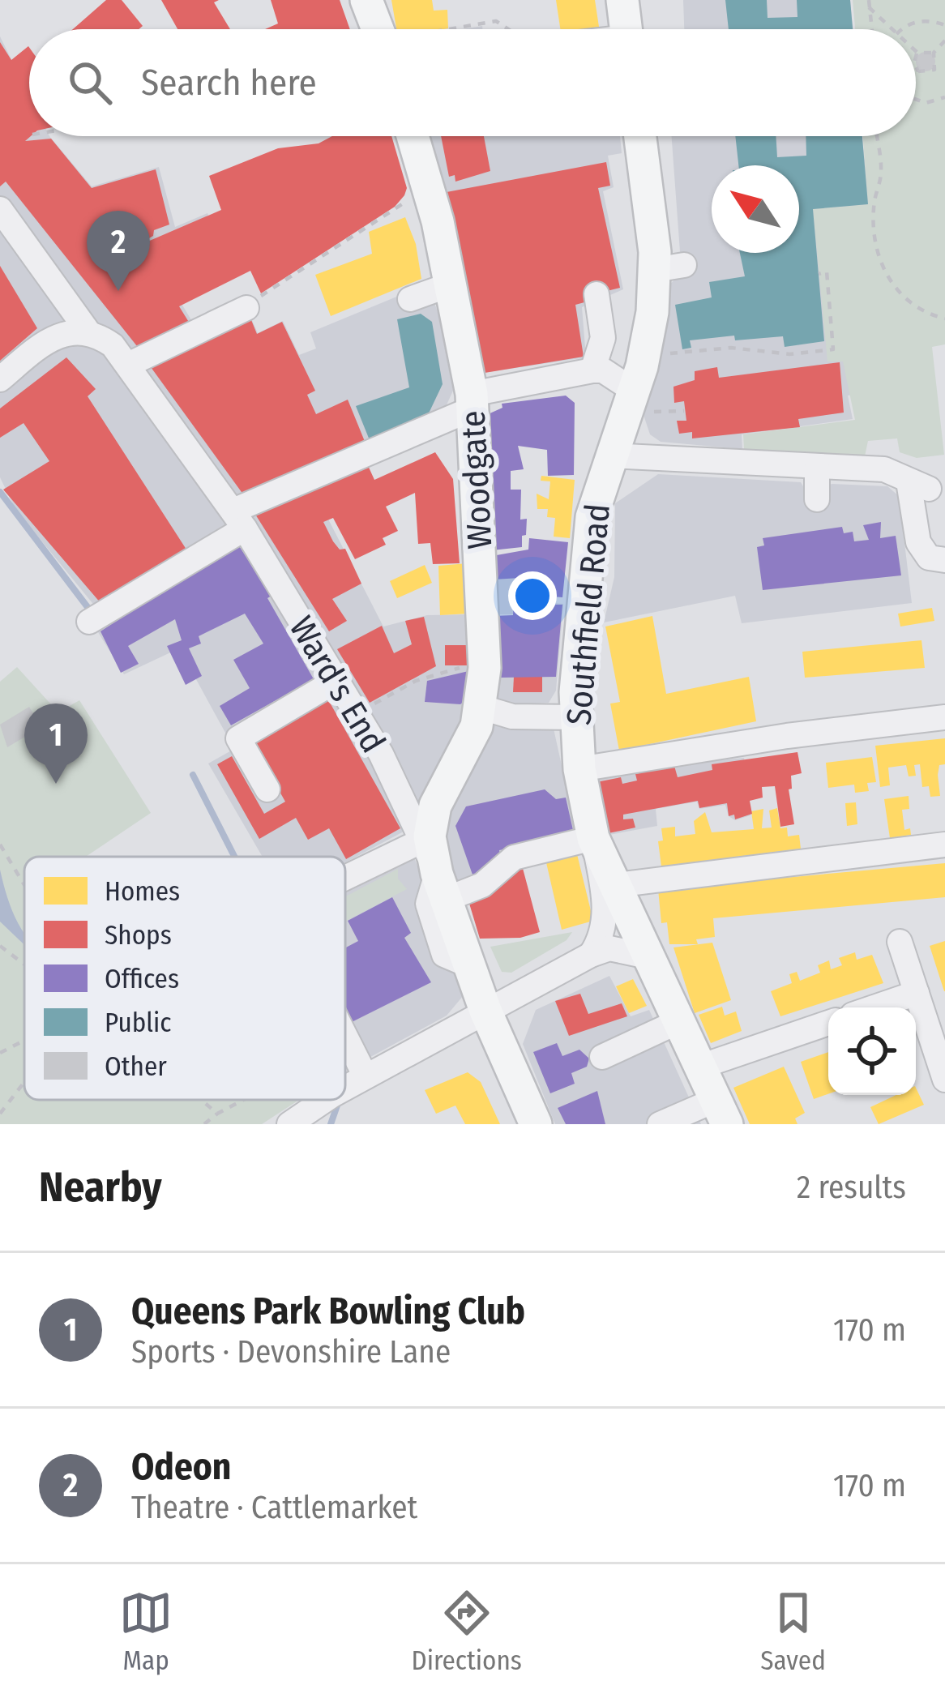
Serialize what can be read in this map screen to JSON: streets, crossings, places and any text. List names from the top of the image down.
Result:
{
  "streets": {
    "main road": ["Woodgate", "Southfield Road", "Ward's End"]
  },
  "crossings": [
    ["Woodgate", "Ward's End"]
  ],
  "legend": [
    "Homes",
    "Shops",
    "Offices",
    "Public",
    "Other"
  ],
  "north": "top left",
  "page": {
    "search": "Search here",
    "pins": ["2", "1"],
    "heading": ["Nearby", "2 results"],
    "list": [
      {
        "mark": "1",
        "name": "Queens Park Bowling Club",
        "note": "Sports · Devonshire Lane",
        "value": "170 m"
      },
      {
        "mark": "2",
        "name": "Odeon",
        "note": "Theatre · Cattlemarket",
        "value": "170 m"
      }
    ],
    "nav": ["Map", "Directions", "Saved"]
  }
}
